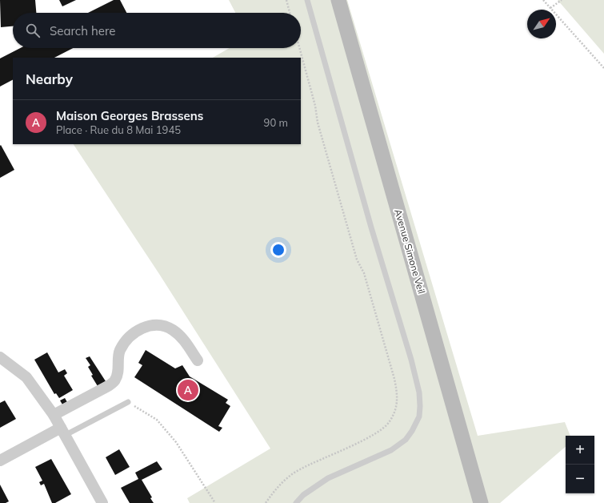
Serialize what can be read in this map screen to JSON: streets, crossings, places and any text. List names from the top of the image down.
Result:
{
  "streets": {
    "main road": ["Avenue Simone Veil"]
  },
  "north": "top right",
  "page": {
    "search": "Search here",
    "heading": "Nearby",
    "list": [
      {
        "mark": "A",
        "name": "Maison Georges Brassens",
        "note": "Place · Rue du 8 Mai 1945",
        "value": "90 m"
      }
    ],
    "pins": "A",
    "map_buttons": ["+", "−"]
  }
}
